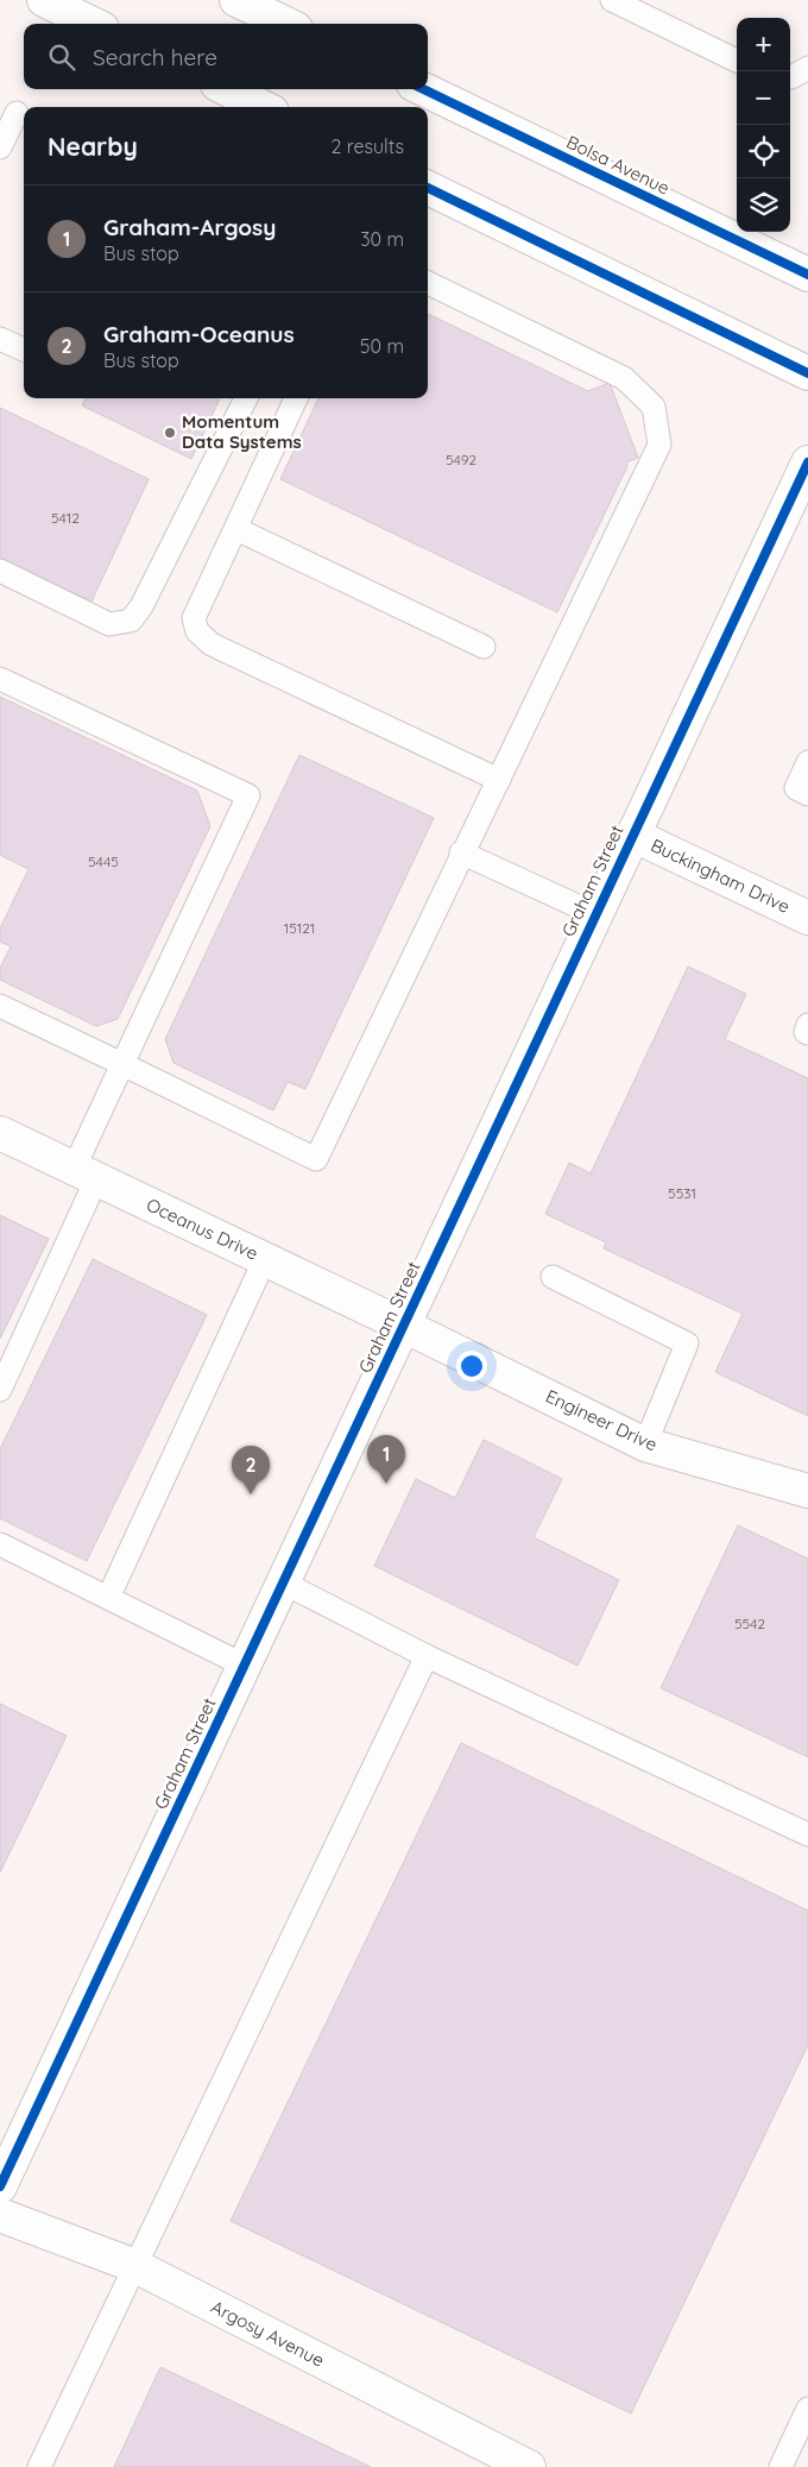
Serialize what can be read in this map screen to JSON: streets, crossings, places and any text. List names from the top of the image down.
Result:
{
  "streets": {
    "street": [
      "Bolsa Avenue",
      "Buckingham Drive",
      "Graham Street",
      "Oceanus Drive",
      "Engineer Drive",
      "Argosy Avenue"
    ]
  },
  "crossings": [
    ["Buckingham Drive", "Graham Street"],
    ["Graham Street", "Oceanus Drive"],
    ["Graham Street", "Engineer Drive"],
    ["Oceanus Drive", "Engineer Drive"]
  ],
  "places": ["Momentum Data Systems"],
  "house_numbers": [
    "5492",
    "5412",
    "5445",
    "15121",
    "5531",
    "5542"
  ],
  "page": {
    "map_buttons": ["+", "−"],
    "search": "Search here",
    "heading": ["Nearby", "2 results"],
    "list": [
      {
        "mark": "1",
        "name": "Graham-Argosy",
        "note": "Bus stop",
        "value": "30 m"
      },
      {
        "mark": "2",
        "name": "Graham-Oceanus",
        "note": "Bus stop",
        "value": "50 m"
      }
    ],
    "pins": ["1", "2"]
  }
}
